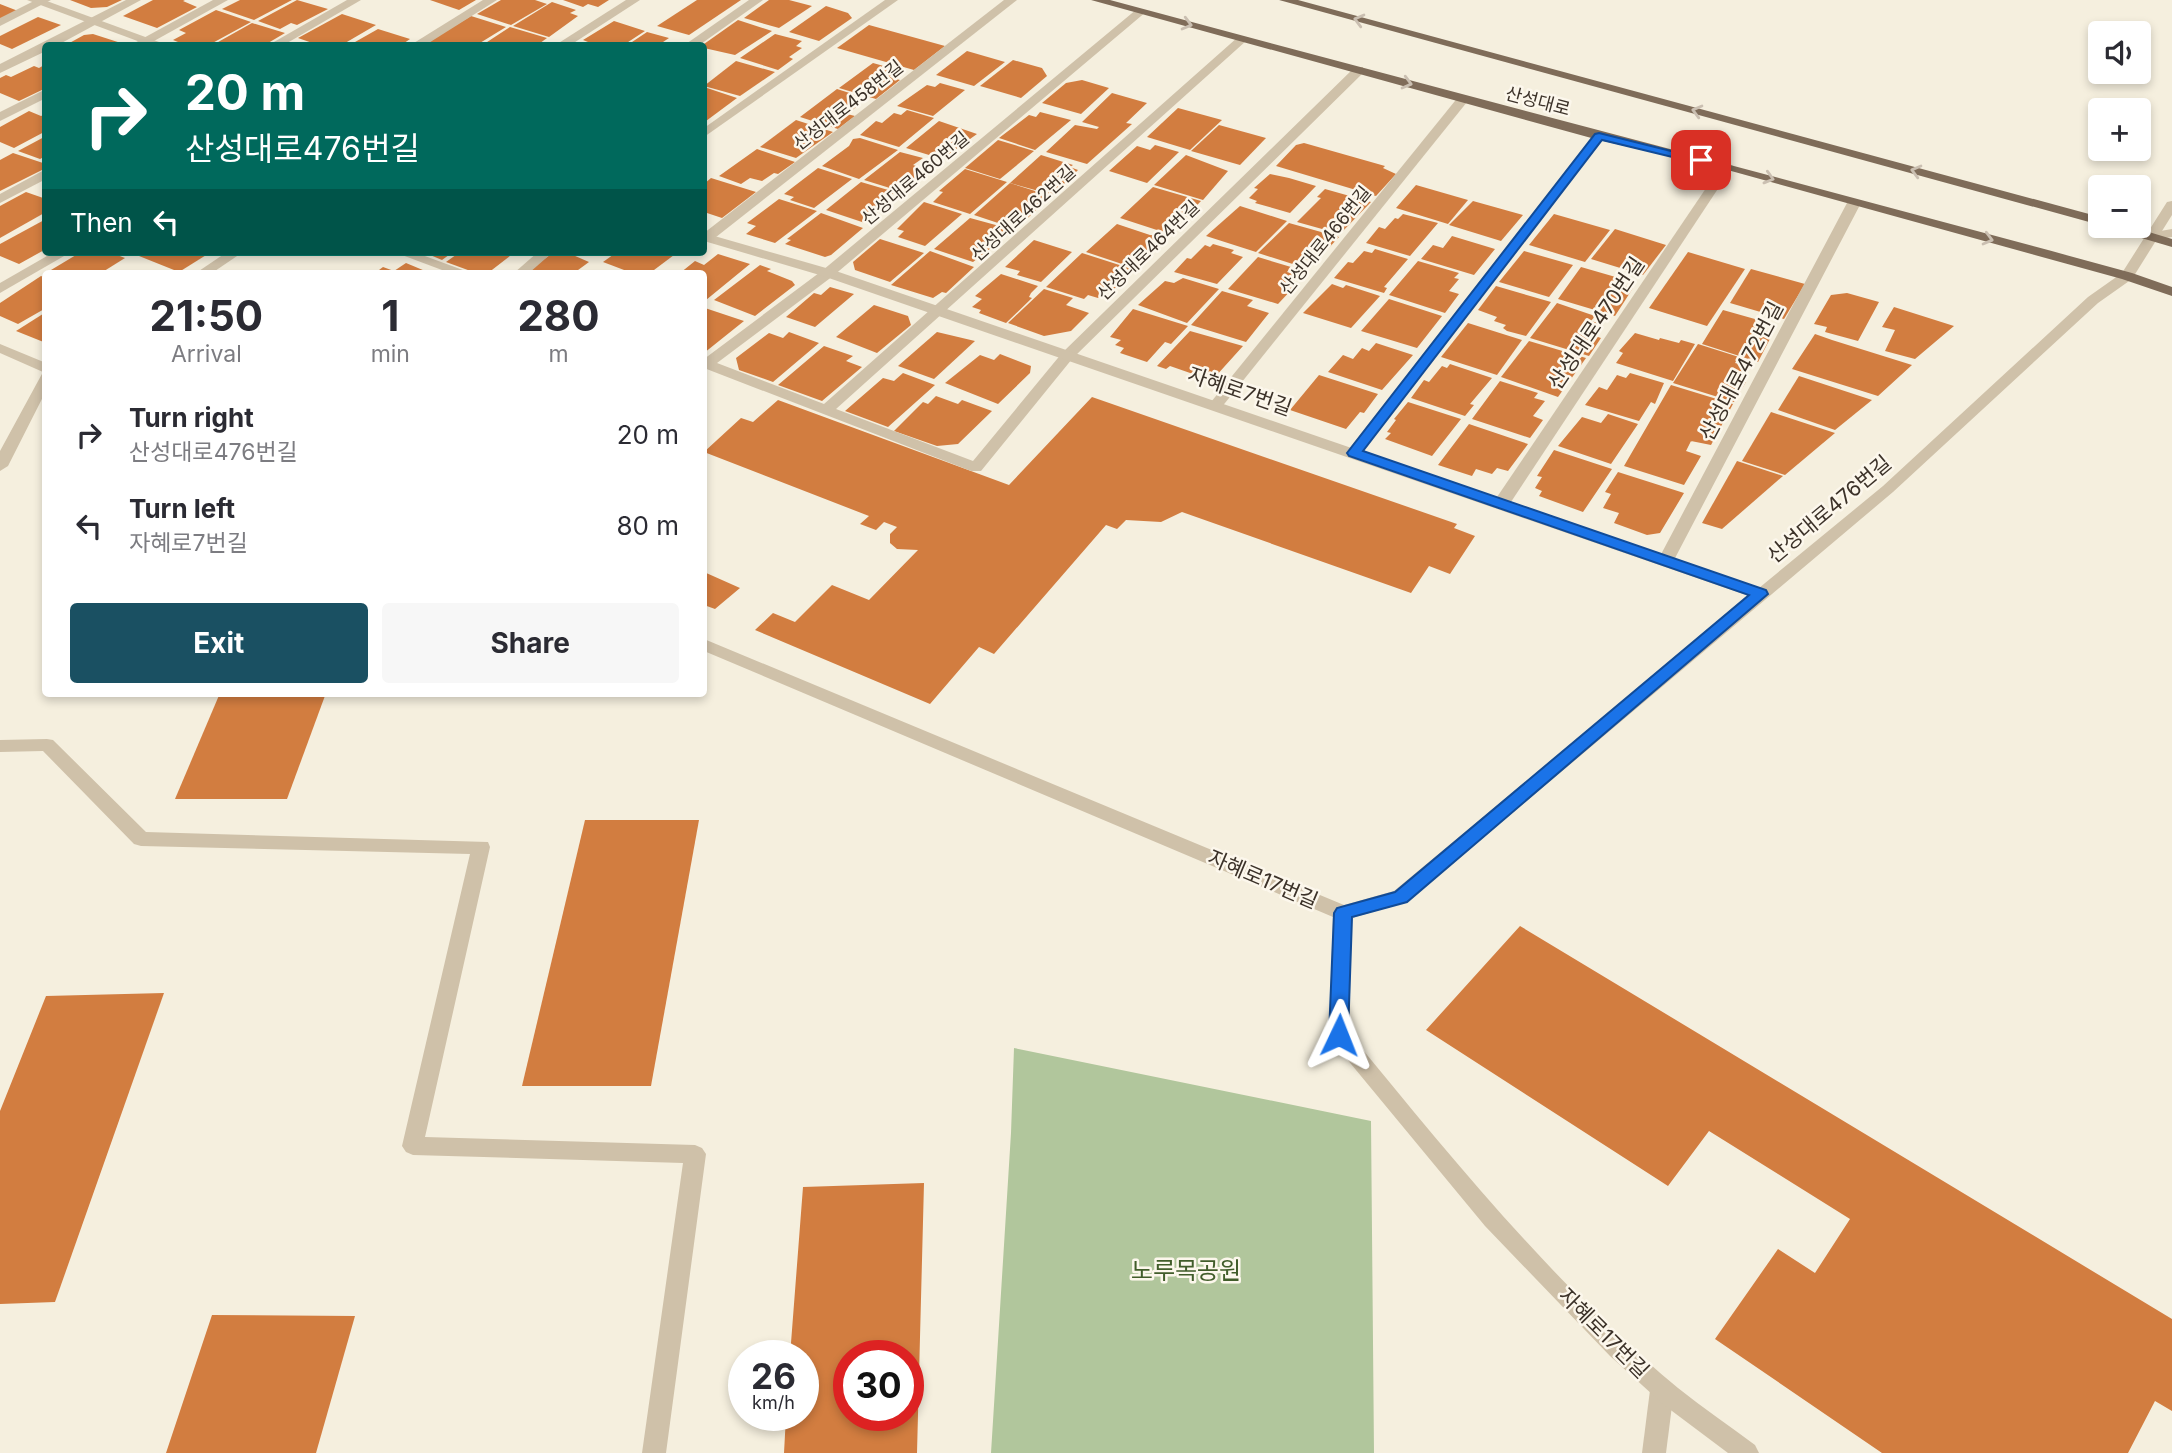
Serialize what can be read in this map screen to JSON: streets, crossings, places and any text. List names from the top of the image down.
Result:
{
  "streets": {
    "main road": ["산성대로"],
    "street": [
      "산성대로458번길",
      "산성대로460번길",
      "산성대로462번길",
      "산성대로466번길",
      "산성대로464번길",
      "산성대로470번길",
      "산성대로472번길",
      "자혜로7번길",
      "산성대로476번길",
      "자혜로17번길"
    ]
  },
  "crossings": [
    ["산성대로", "산성대로460번길"],
    ["산성대로", "산성대로462번길"],
    ["산성대로", "산성대로466번길"],
    ["산성대로", "산성대로464번길"],
    ["산성대로", "산성대로470번길"],
    ["산성대로", "산성대로472번길"],
    ["산성대로", "산성대로476번길"],
    ["산성대로460번길", "자혜로7번길"],
    ["산성대로462번길", "산성대로464번길"],
    ["산성대로462번길", "자혜로7번길"],
    ["산성대로466번길", "자혜로7번길"],
    ["산성대로464번길", "자혜로7번길"],
    ["산성대로470번길", "자혜로7번길"],
    ["산성대로472번길", "자혜로7번길"],
    ["자혜로7번길", "산성대로476번길"],
    ["산성대로476번길", "자혜로17번길"]
  ],
  "parks": ["노루목공원"],
  "page": {
    "map_buttons": ["+", "−"],
    "turn": ["20 m", "산성대로476번길"],
    "then": "Then",
    "eta": [
      "21:50",
      "Arrival",
      "1",
      "min",
      "280",
      "m"
    ],
    "list": [
      {
        "name": "Turn right",
        "note": "산성대로476번길",
        "value": "20 m"
      },
      {
        "name": "Turn left",
        "note": "자혜로7번길",
        "value": "80 m"
      }
    ],
    "buttons": ["Exit", "Share"],
    "speed": "26 km/h",
    "limit": "30"
  }
}
